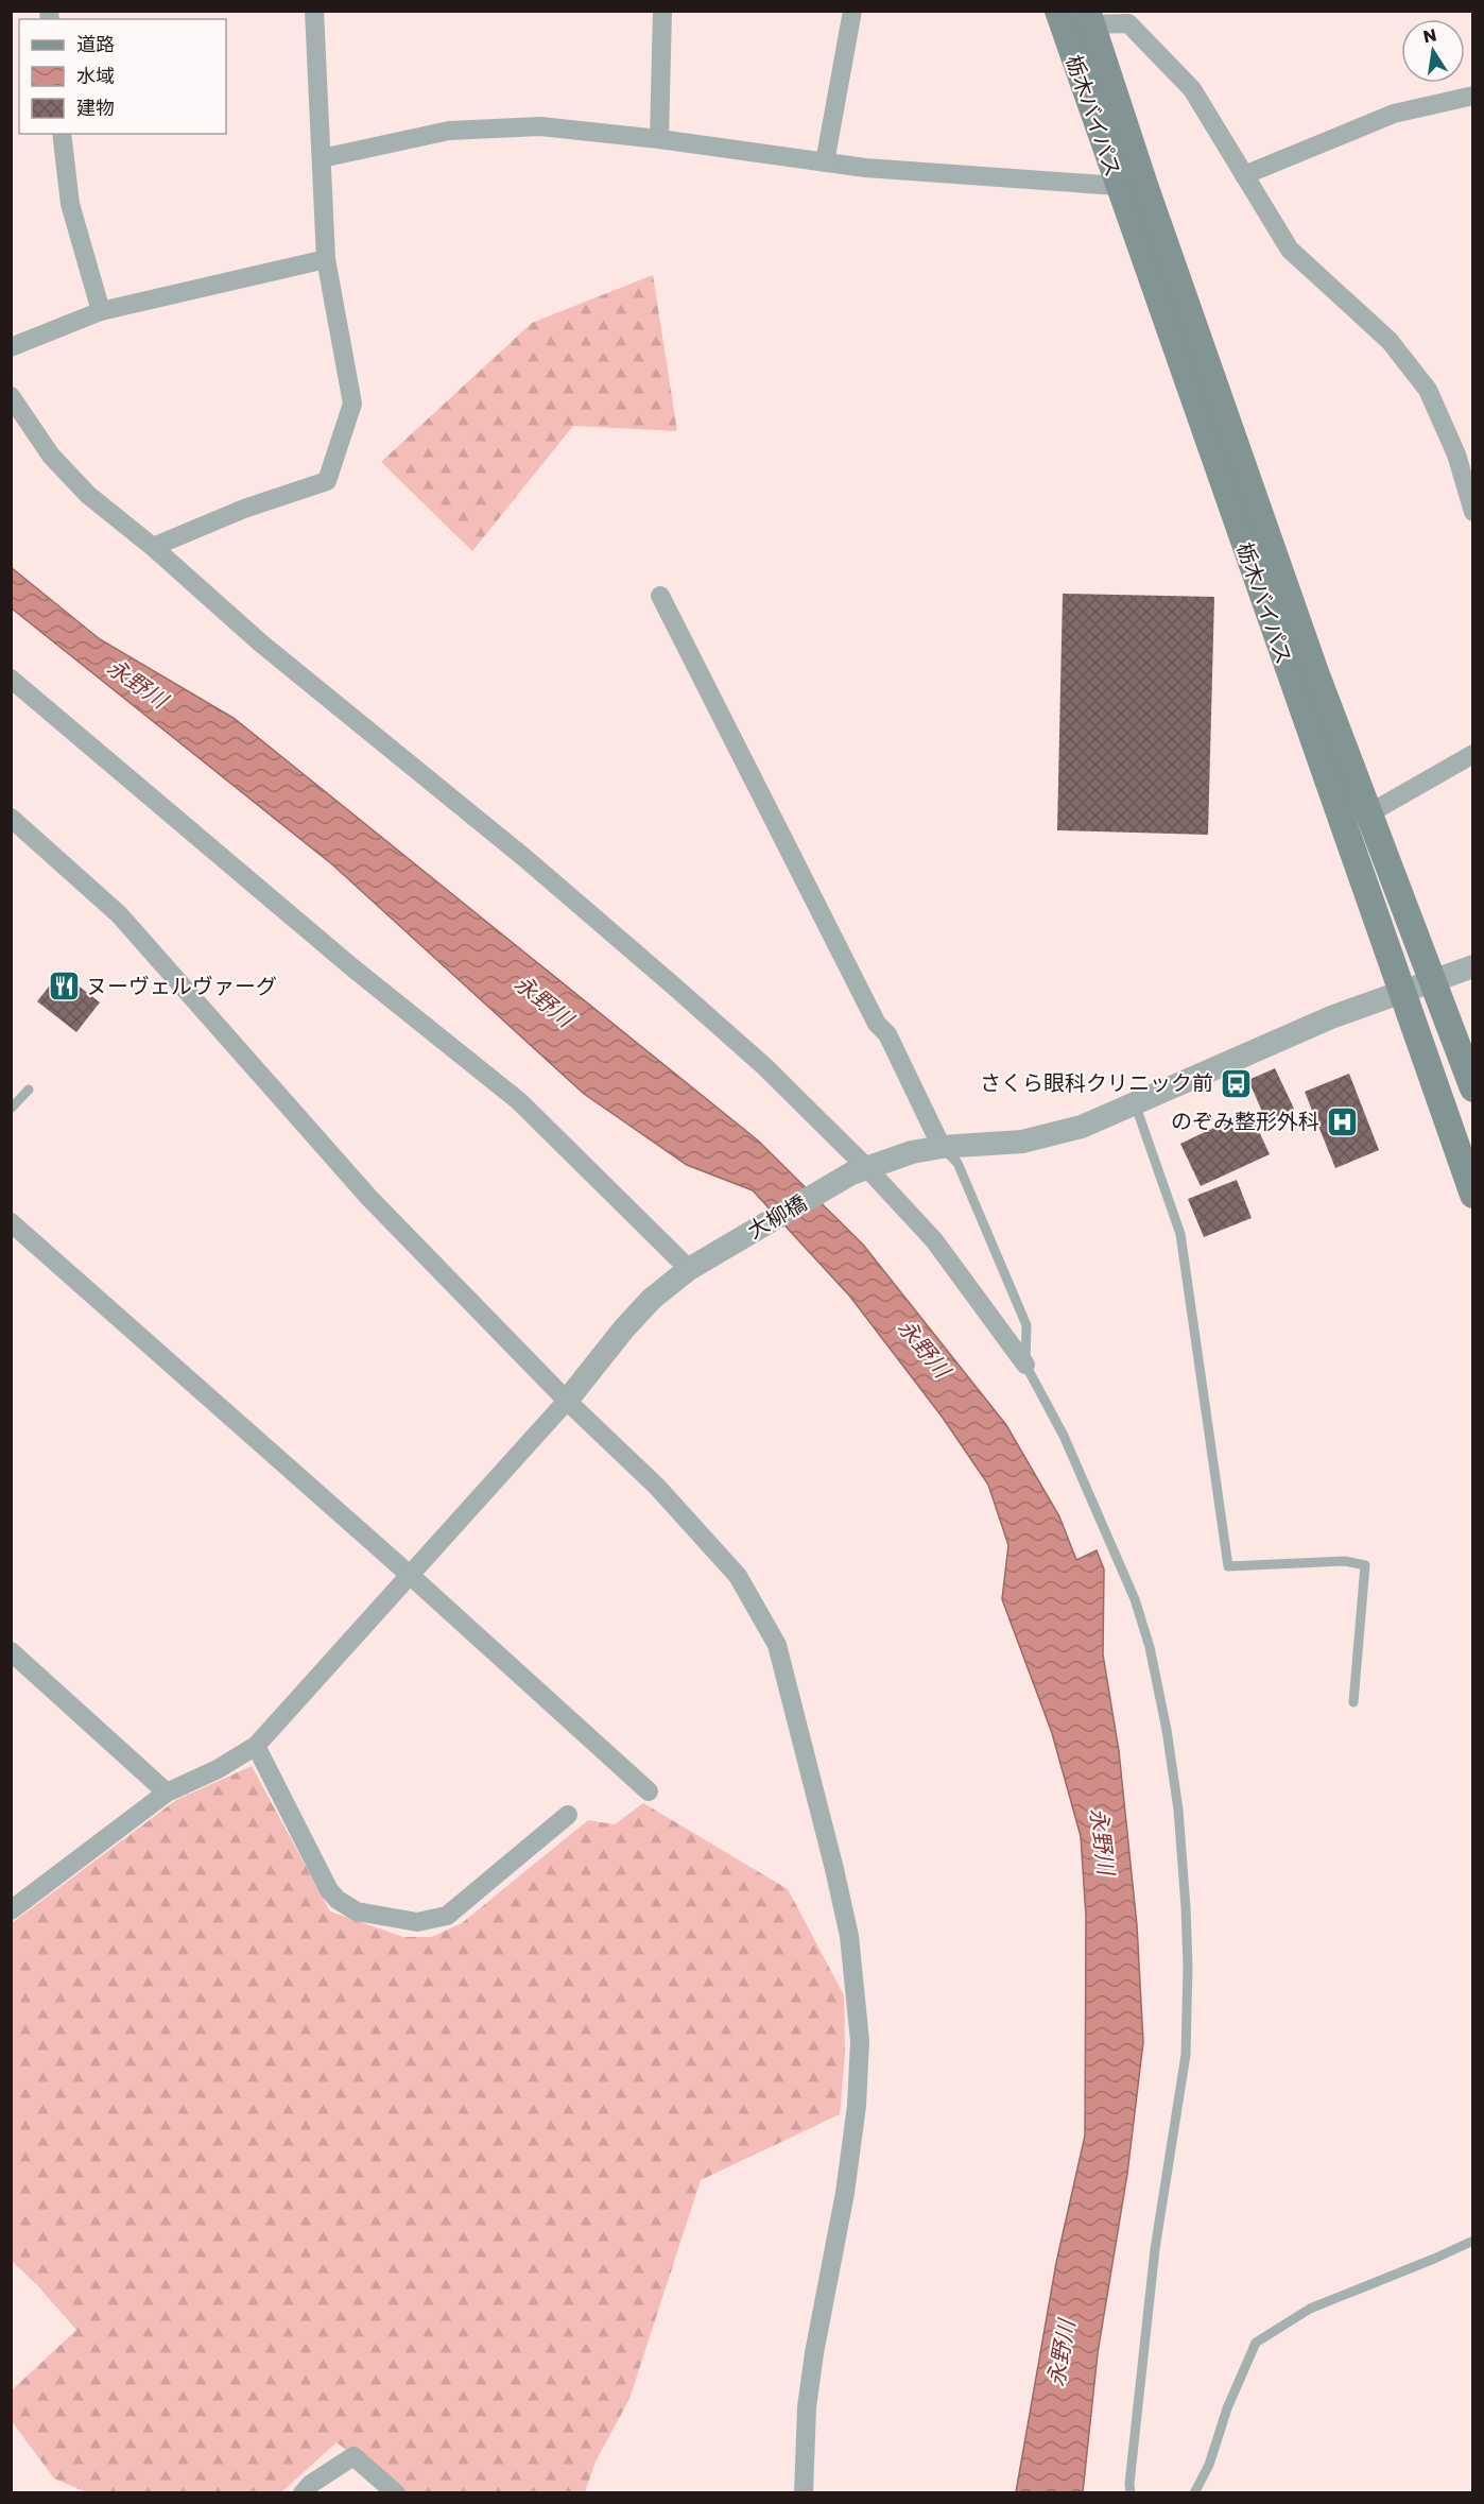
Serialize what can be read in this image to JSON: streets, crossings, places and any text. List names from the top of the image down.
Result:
{
  "streets": {
    "main road": ["栃木バイパス"],
    "street": ["大柳橋"]
  },
  "crossings": [
    ["栃木バイパス", "大柳橋"]
  ],
  "water": ["永野川"],
  "places": {
    "restaurant": ["ヌーヴェルヴァーグ"],
    "bus stop": ["さくら眼科クリニック前"],
    "hospital": ["のぞみ整形外科"]
  },
  "legend": ["道路", "水域", "建物"],
  "north": "top"
}
